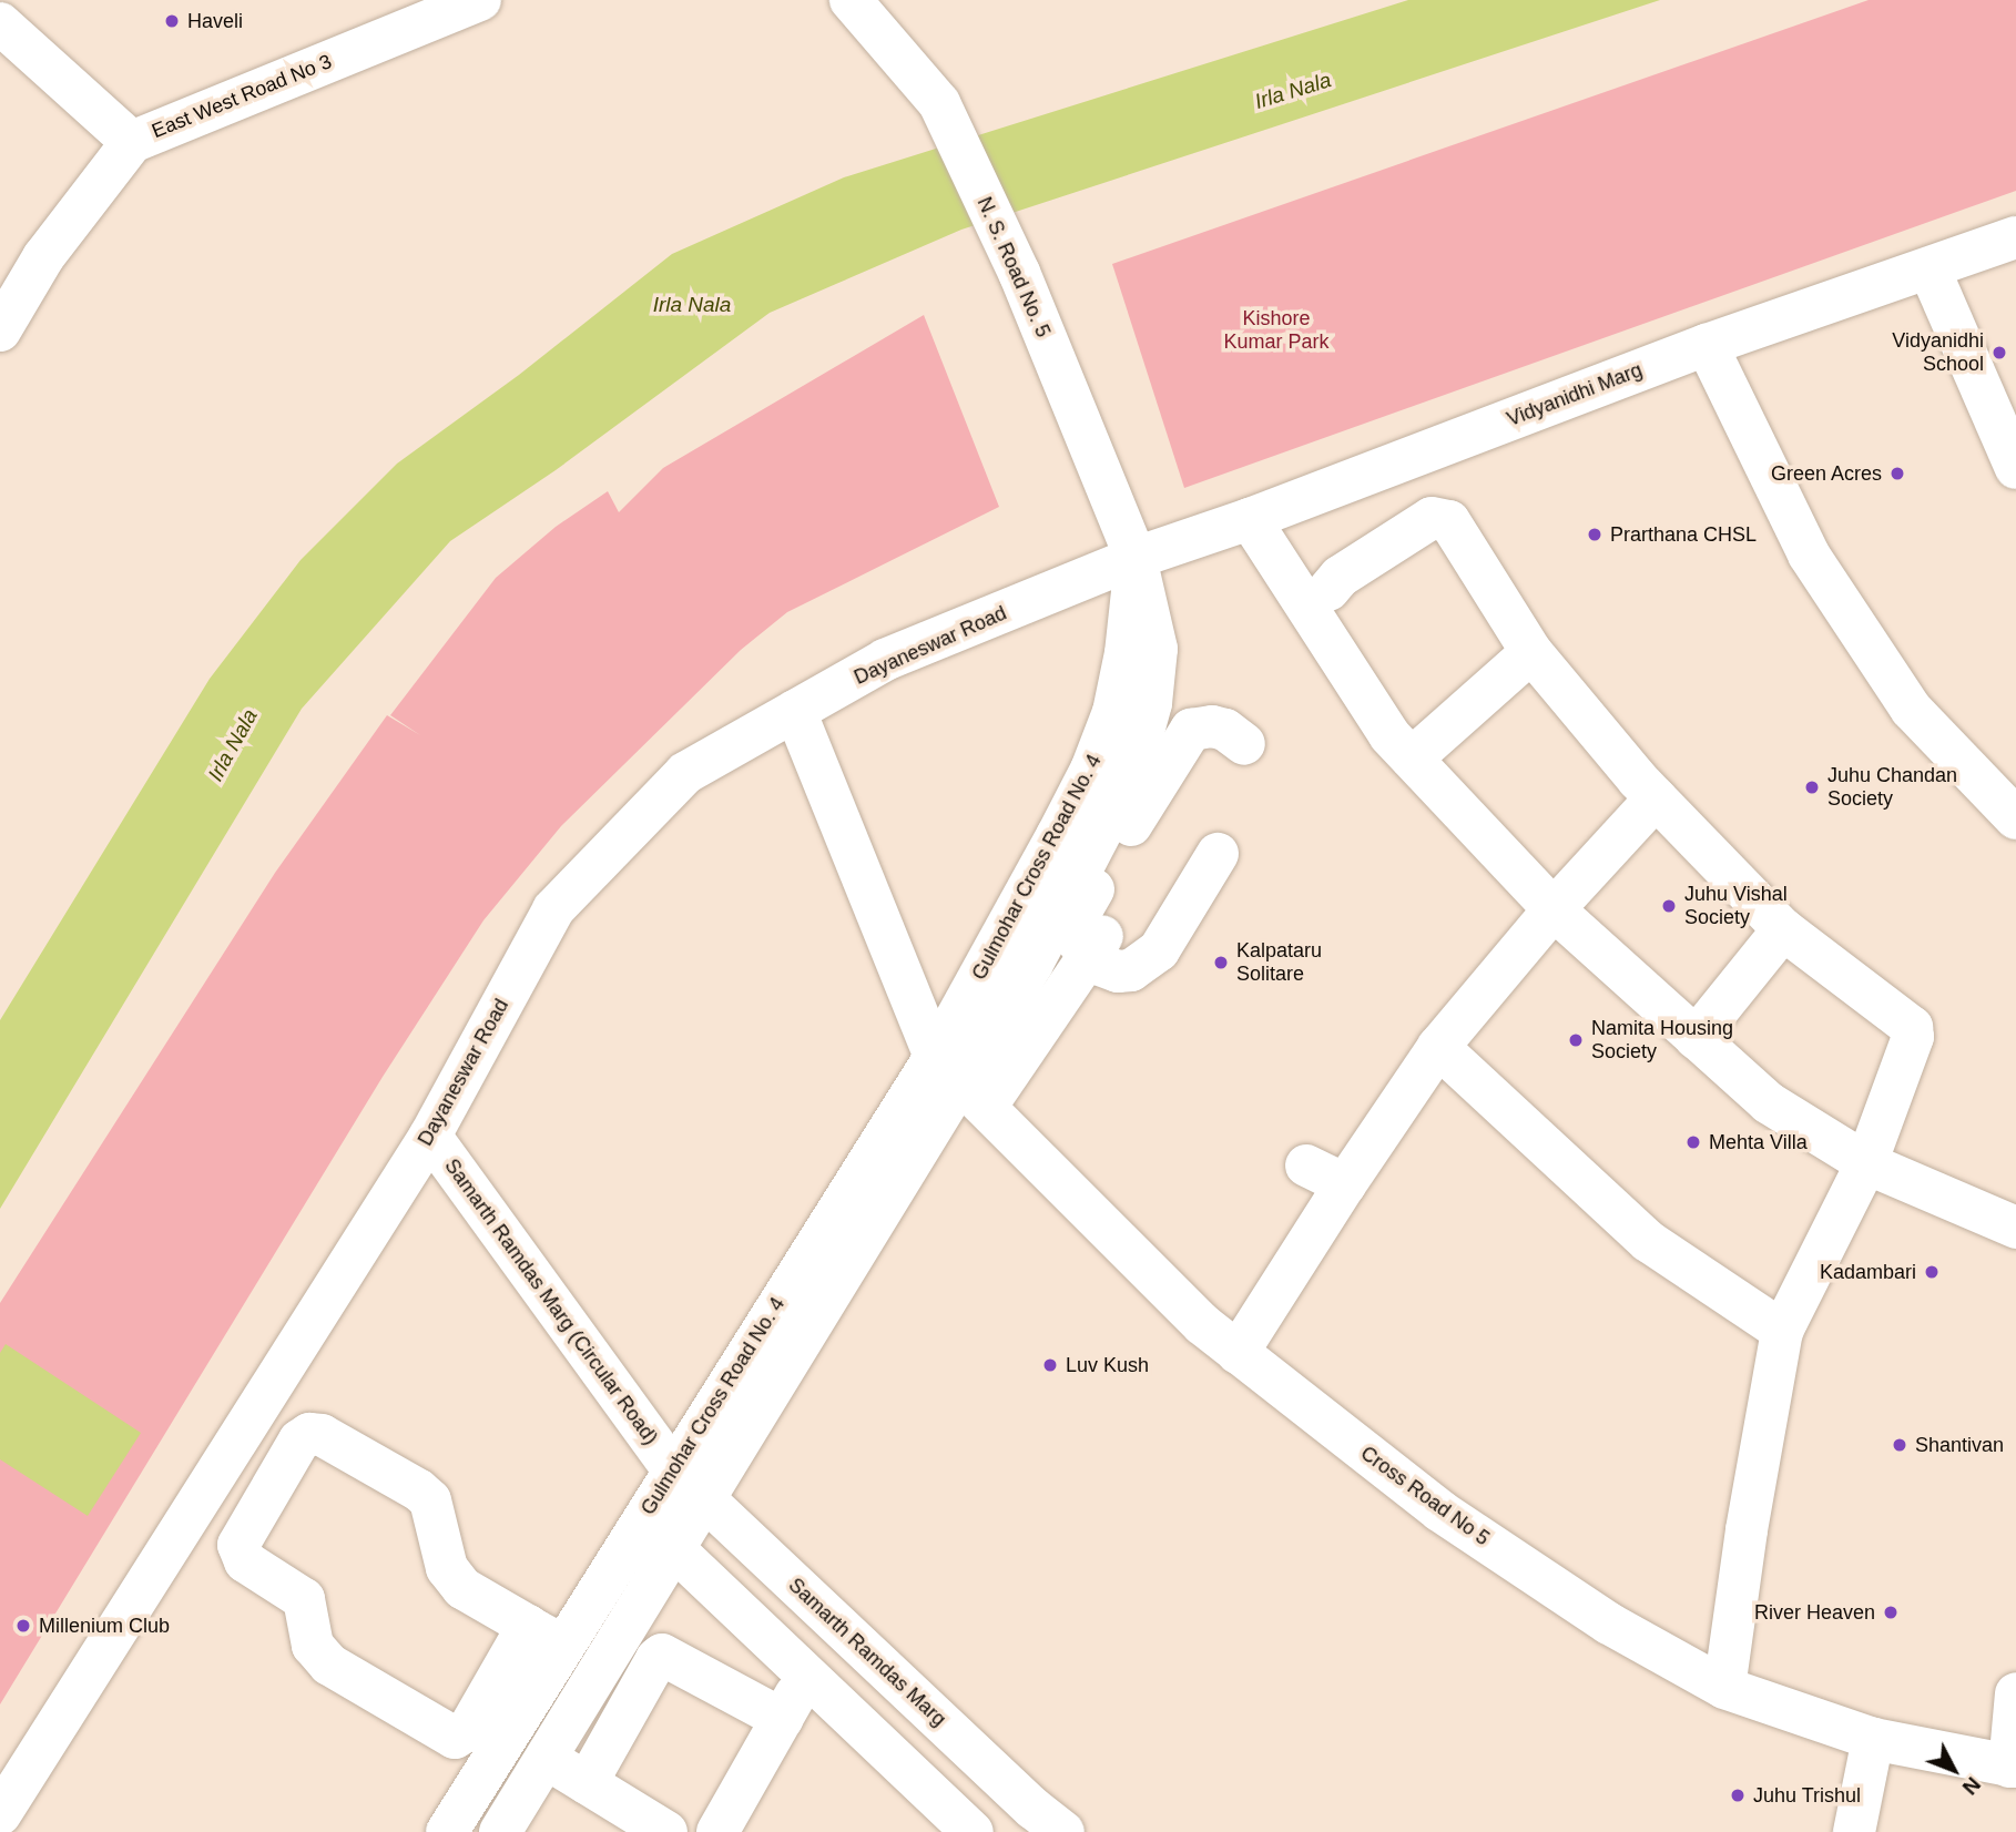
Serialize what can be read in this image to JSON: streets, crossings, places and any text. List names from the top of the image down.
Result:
{
  "streets": {
    "street": [
      "East West Road No 3",
      "N. S. Road No. 5",
      "Vidyanidhi Marg",
      "Dayaneswar Road",
      "Gulmohar Cross Road No. 4",
      "Samarth Ramdas Marg (Circular Road)",
      "Cross Road No 5",
      "Samarth Ramdas Marg"
    ]
  },
  "crossings": [
    ["N. S. Road No. 5", "Vidyanidhi Marg"],
    ["N. S. Road No. 5", "Dayaneswar Road"],
    ["N. S. Road No. 5", "Gulmohar Cross Road No. 4"],
    ["Vidyanidhi Marg", "Dayaneswar Road"],
    ["Vidyanidhi Marg", "Gulmohar Cross Road No. 4"],
    ["Dayaneswar Road", "Gulmohar Cross Road No. 4"],
    ["Dayaneswar Road", "Samarth Ramdas Marg (Circular Road)"],
    ["Gulmohar Cross Road No. 4", "Samarth Ramdas Marg (Circular Road)"],
    ["Gulmohar Cross Road No. 4", "Cross Road No 5"],
    ["Gulmohar Cross Road No. 4", "Samarth Ramdas Marg"],
    ["Samarth Ramdas Marg (Circular Road)", "Samarth Ramdas Marg"]
  ],
  "water": ["Irla Nala"],
  "parks": ["Kishore Kumar Park"],
  "places": [
    "Haveli",
    "Vidyanidhi School",
    "Green Acres",
    "Prarthana CHSL",
    "Juhu Chandan Society",
    "Juhu Vishal Society",
    "Kalpataru Solitare",
    "Namita Housing Society",
    "Mehta Villa",
    "Kadambari",
    "Luv Kush",
    "Shantivan",
    "River Heaven",
    "Millenium Club",
    "Juhu Trishul"
  ],
  "north": "bottom right"
}
